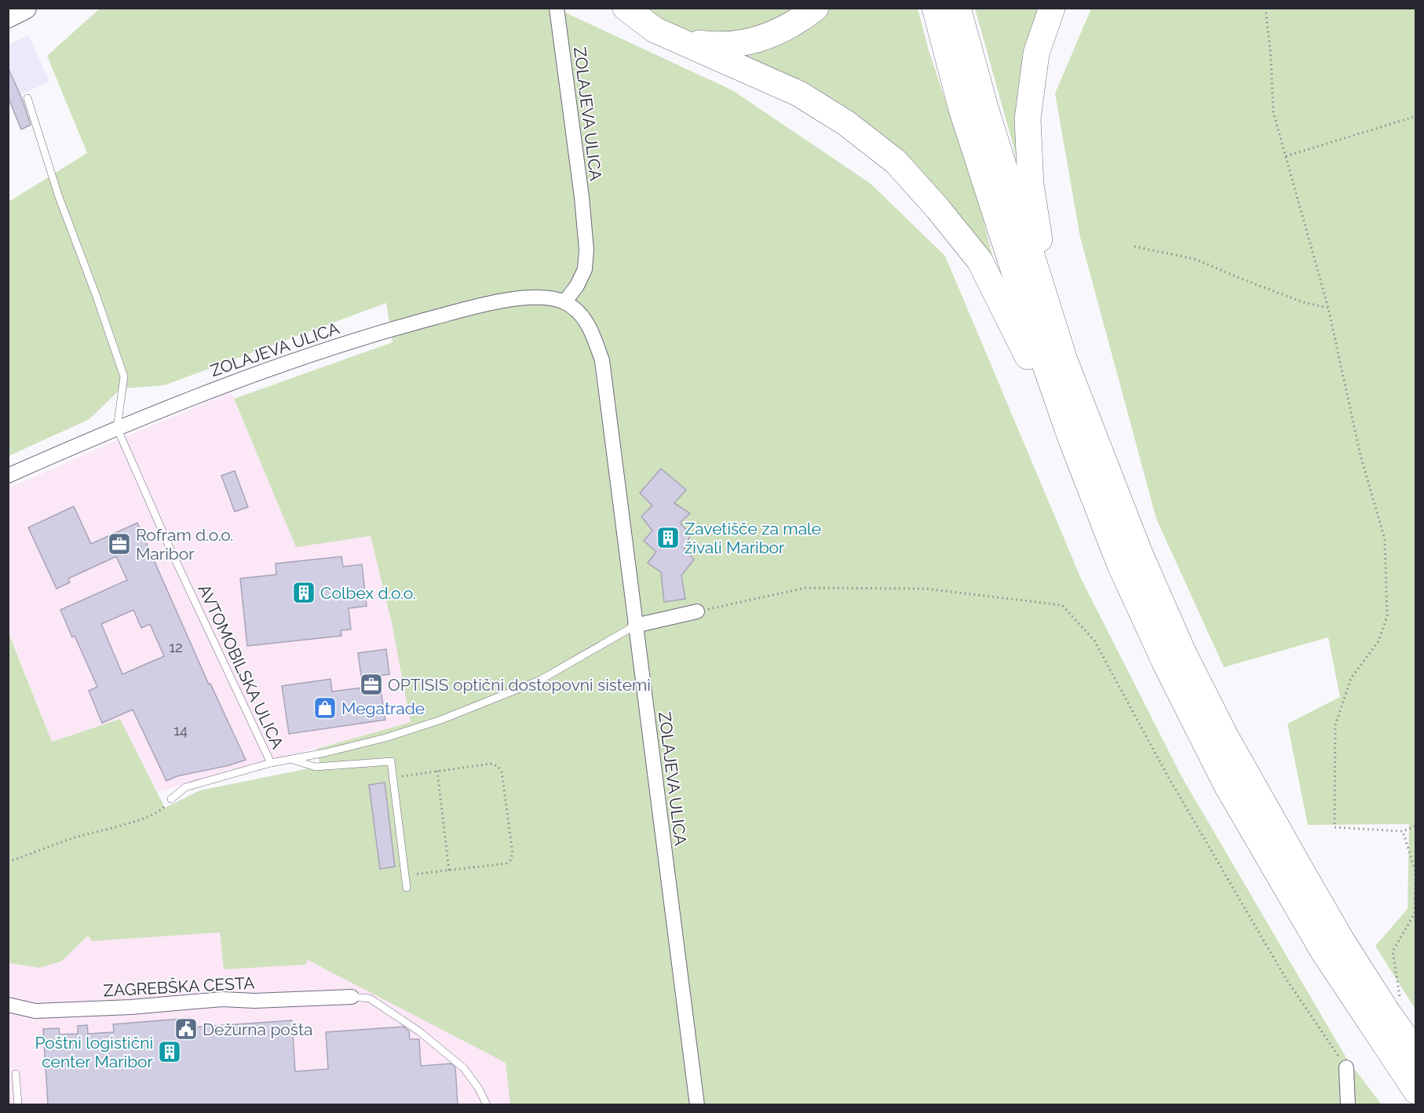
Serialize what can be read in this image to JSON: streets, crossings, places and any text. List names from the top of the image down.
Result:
{
  "streets": {
    "street": ["ZOLAJEVA ULICA", "ZAGREBŠKA CESTA"],
    "lane": ["AVTOMOBILSKA ULICA"]
  },
  "crossings": [
    ["ZOLAJEVA ULICA", "AVTOMOBILSKA ULICA"]
  ],
  "places": {
    "building": ["Zavetišče za male živali Maribor", "Colbex d.o.o.", "Poštni logistični center Maribor"],
    "office": ["Rofram d.o.o. Maribor", "OPTISIS optični dostopovni sistemi"],
    "shop": ["Megatrade"],
    "public building": ["Dežurna pošta"]
  },
  "house_numbers": ["12", "14"]
}
